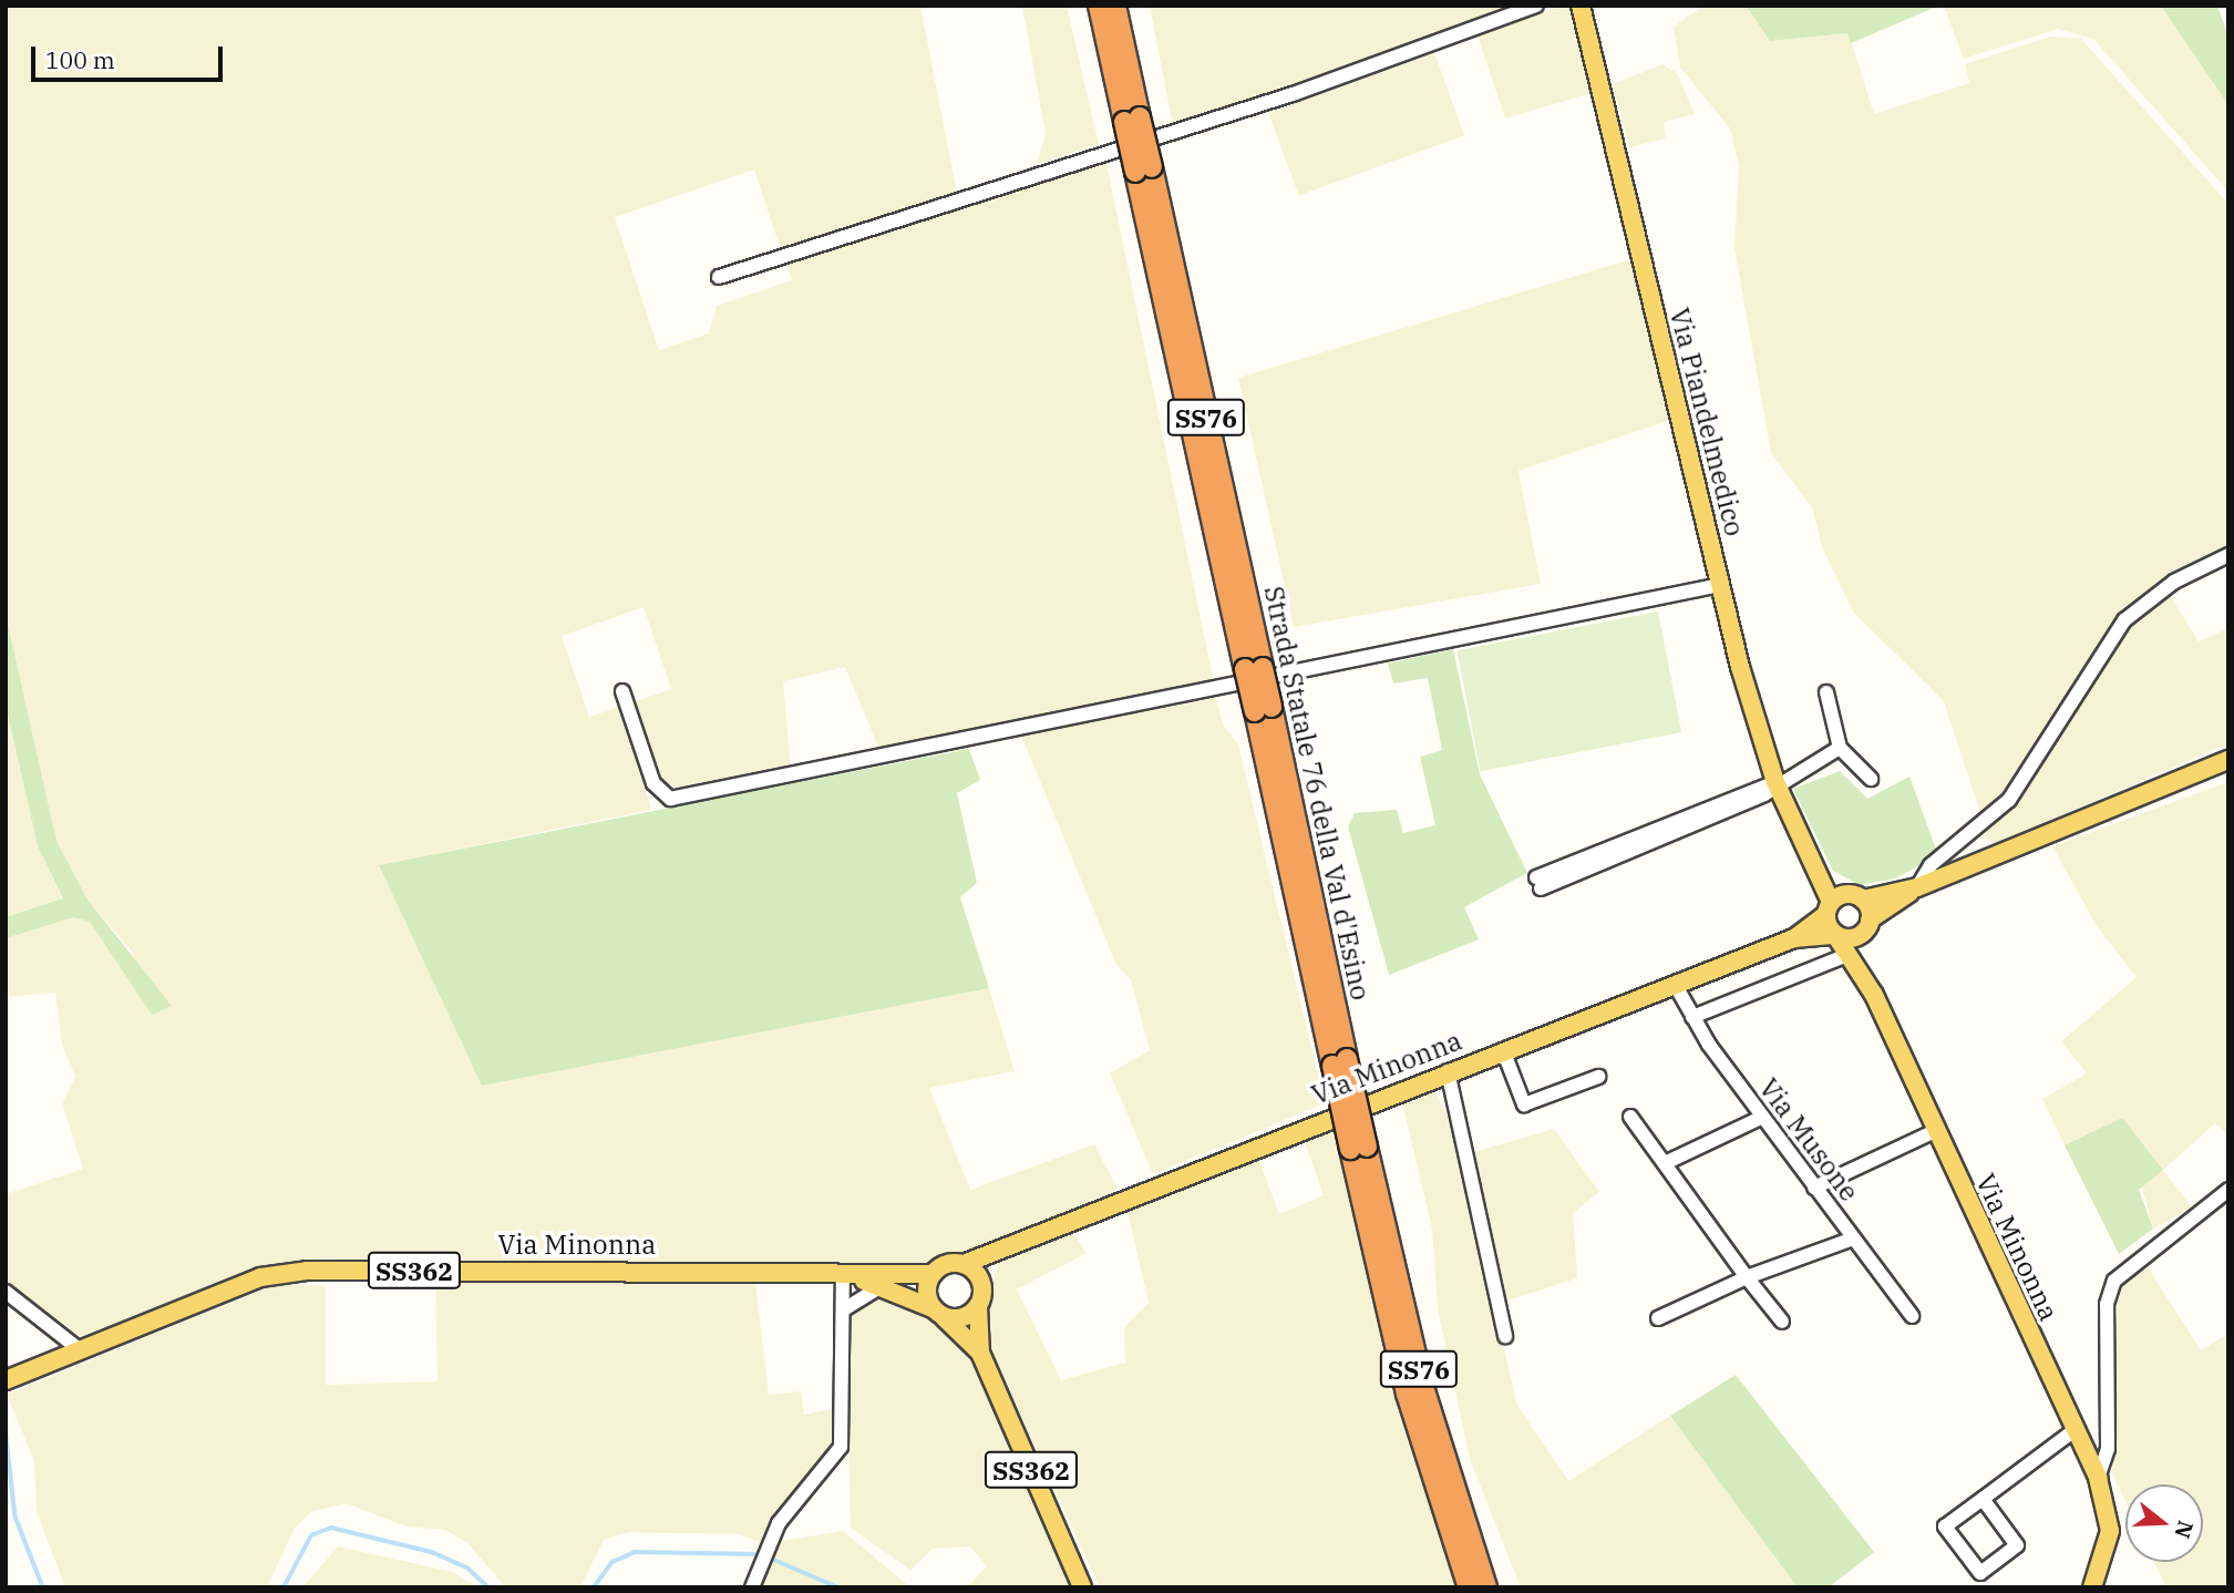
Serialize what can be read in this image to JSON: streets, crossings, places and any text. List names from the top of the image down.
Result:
{
  "streets": {
    "highway": ["SS76", "Strada Statale 76 della Val d'Esino"],
    "main road": ["Via Piandelmedico", "Via Minonna", "SS362"],
    "street": ["Via Musone"]
  },
  "crossings": [
    ["Via Piandelmedico", "Via Minonna"],
    ["Via Minonna", "Via Musone"],
    ["Via Minonna", "SS362"]
  ],
  "scale_bar": "100 m",
  "north": "right"
}
